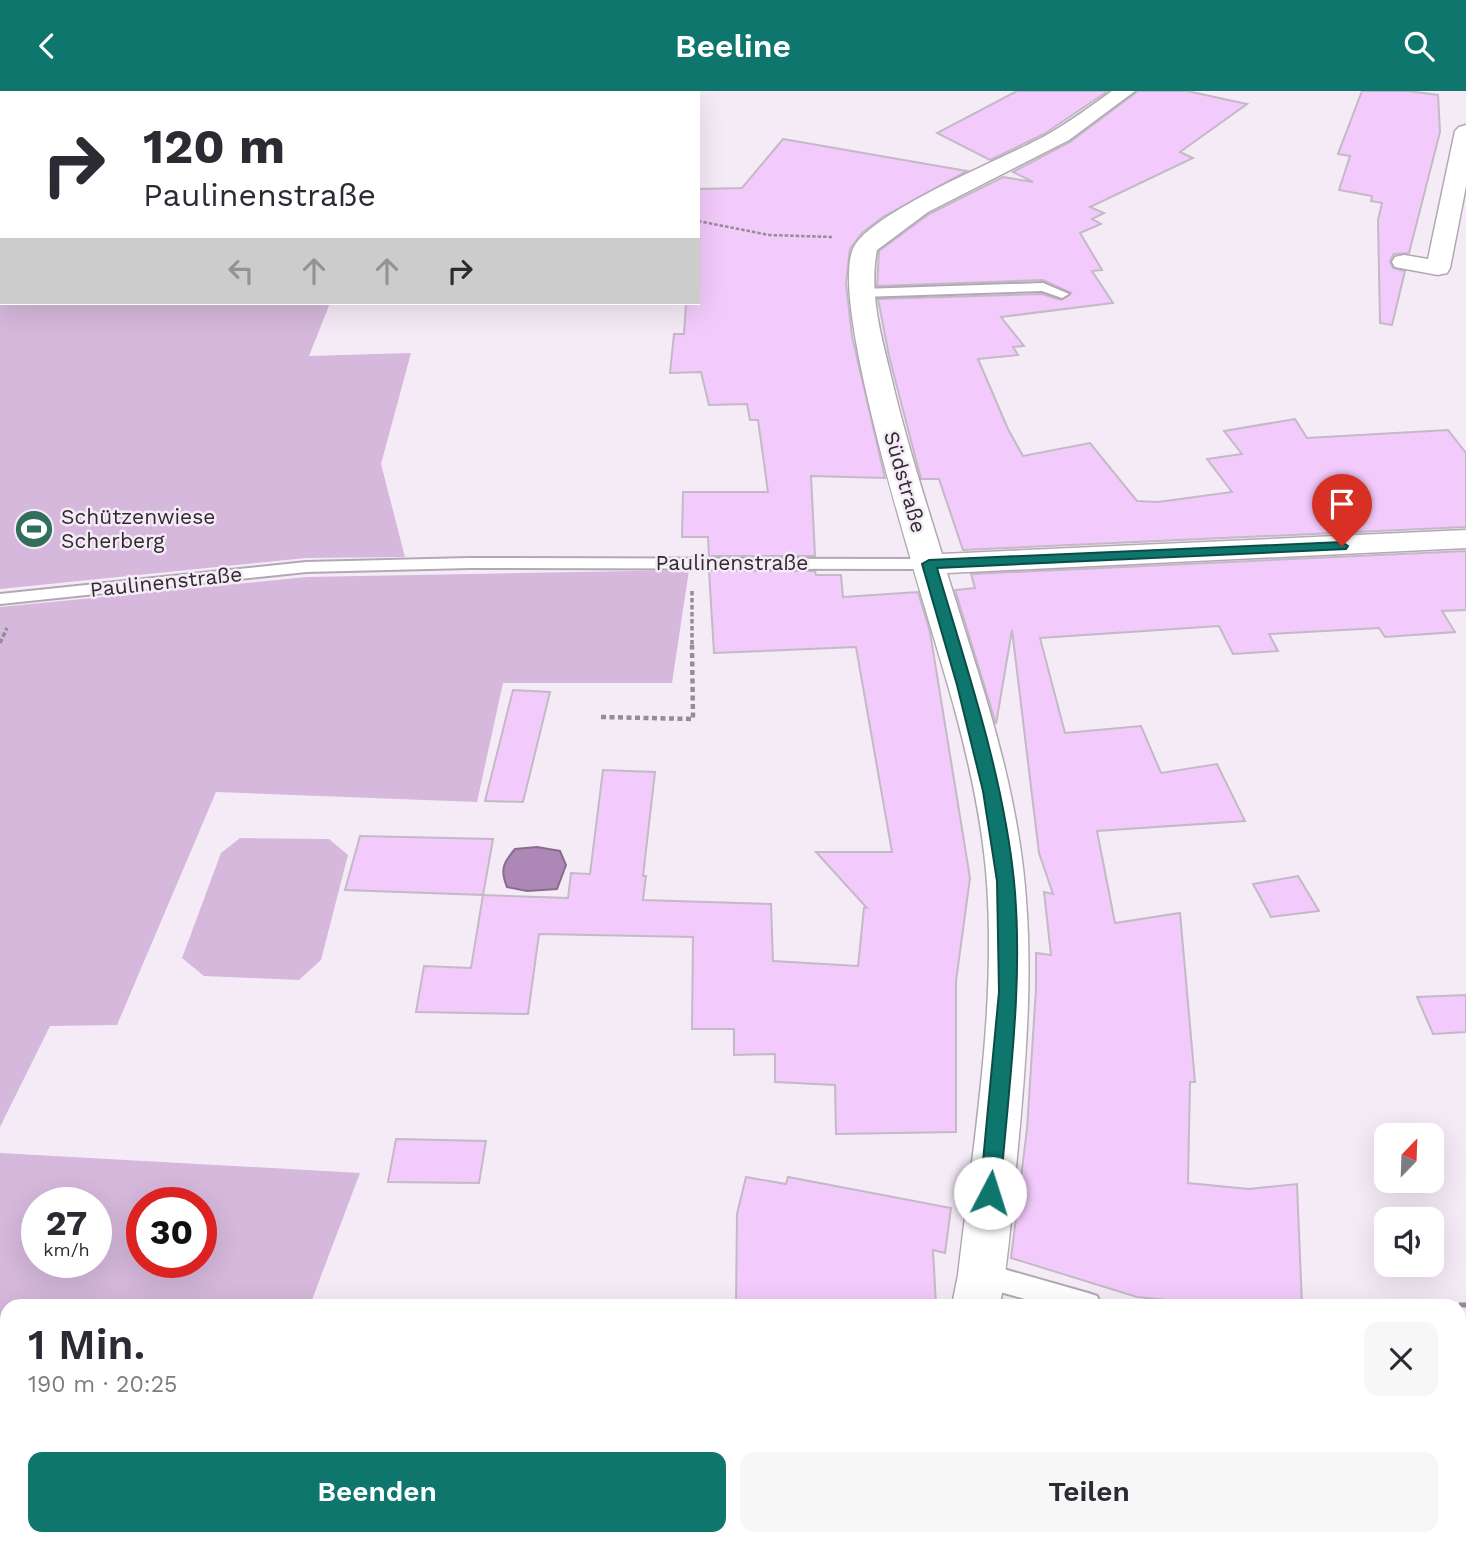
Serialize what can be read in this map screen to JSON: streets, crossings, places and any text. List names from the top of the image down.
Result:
{
  "streets": {
    "street": ["Südstraße", "Paulinenstraße"]
  },
  "crossings": [
    ["Südstraße", "Paulinenstraße"]
  ],
  "places": {
    "sports": ["Schützenwiese Scherberg"]
  },
  "north": "top right",
  "page": {
    "header": "Beeline",
    "turn": ["120 m", "Paulinenstraße"],
    "speed": "27 km/h",
    "limit": "30",
    "heading": ["1 Min.", "190 m · 20:25"],
    "buttons": ["Beenden", "Teilen"]
  }
}
